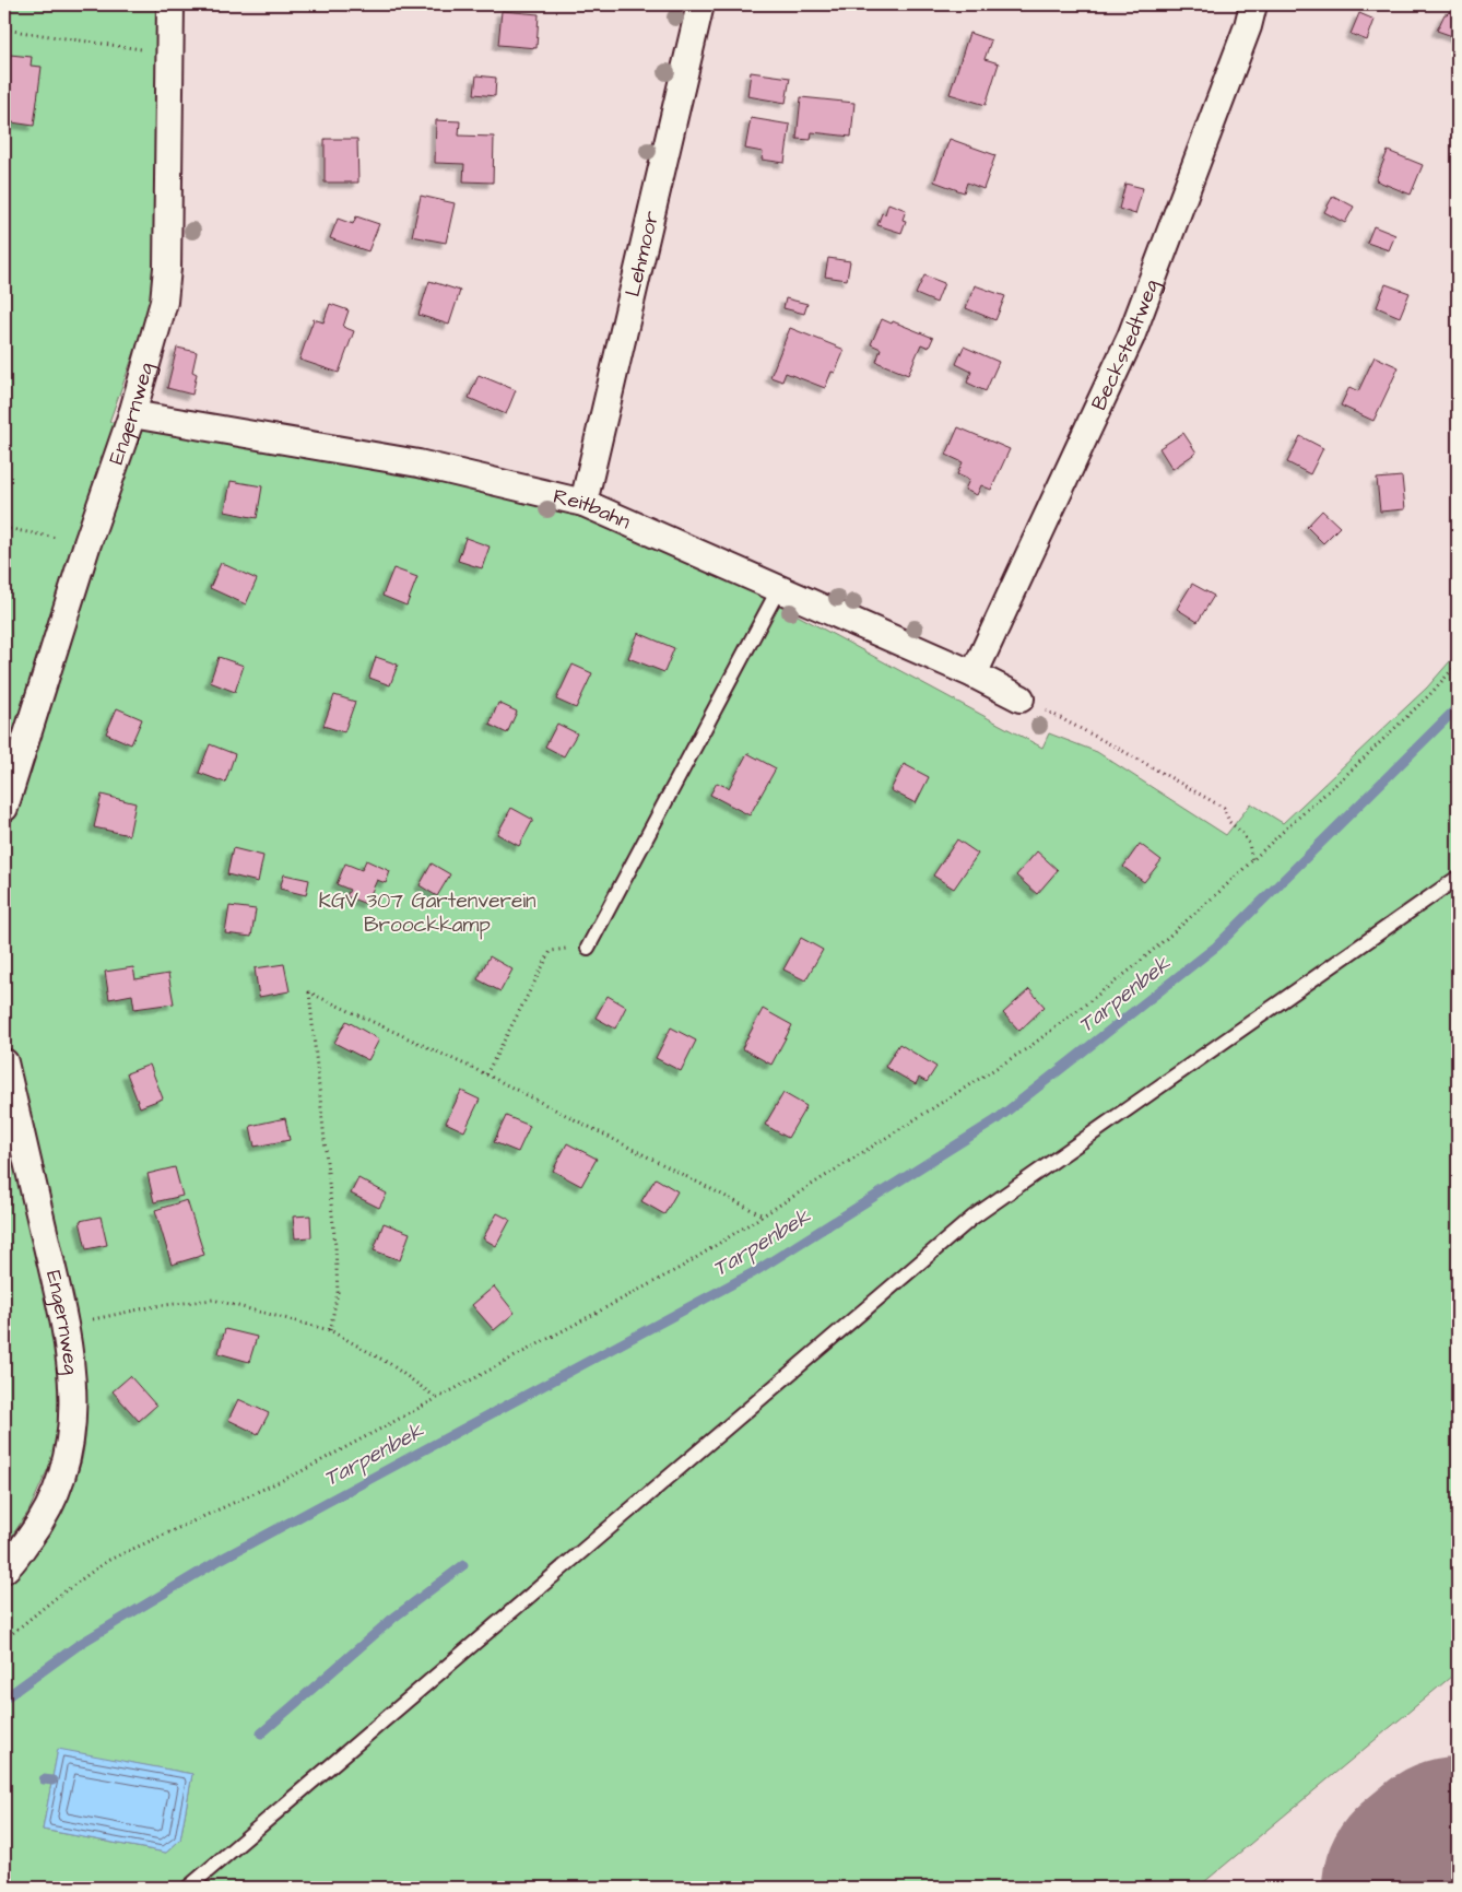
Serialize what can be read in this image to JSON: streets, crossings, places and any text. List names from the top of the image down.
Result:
{
  "streets": {
    "street": [
      "Lehmoor",
      "Beckstedtweg",
      "Engernweg",
      "Reitbahn"
    ]
  },
  "crossings": [
    ["Lehmoor", "Reitbahn"],
    ["Beckstedtweg", "Reitbahn"],
    ["Engernweg", "Reitbahn"]
  ],
  "water": ["Tarpenbek"],
  "parks": ["KGV 307 Gartenverein Broockkamp"]
}
